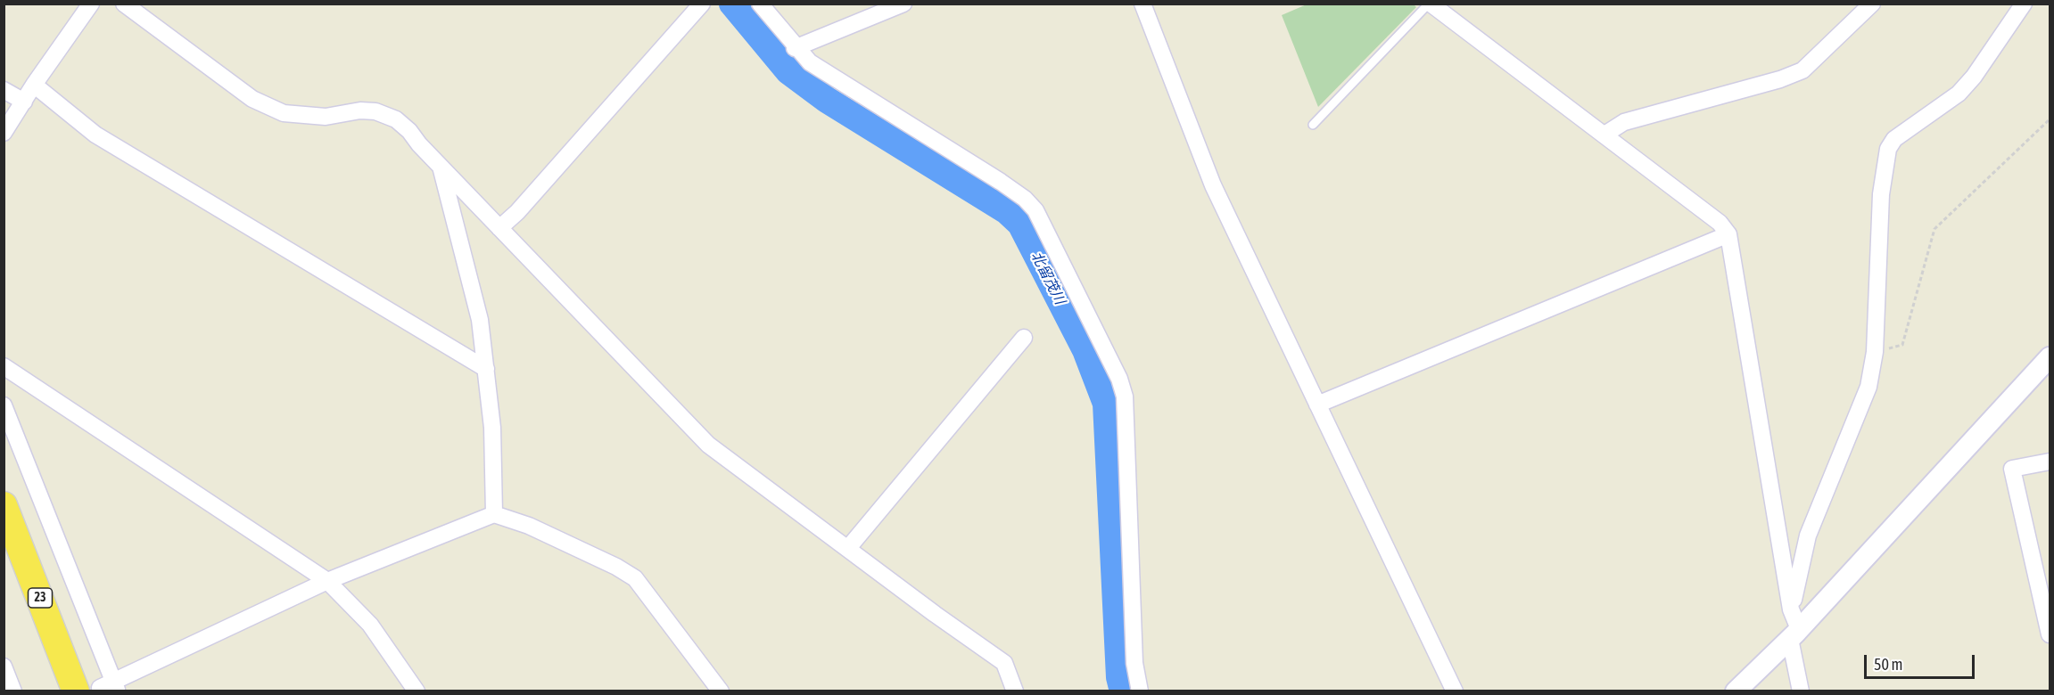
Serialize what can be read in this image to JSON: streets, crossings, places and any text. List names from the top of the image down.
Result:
{
  "streets": {
    "highway": ["23"]
  },
  "water": ["北留茂川"],
  "scale_bar": "50 m"
}
